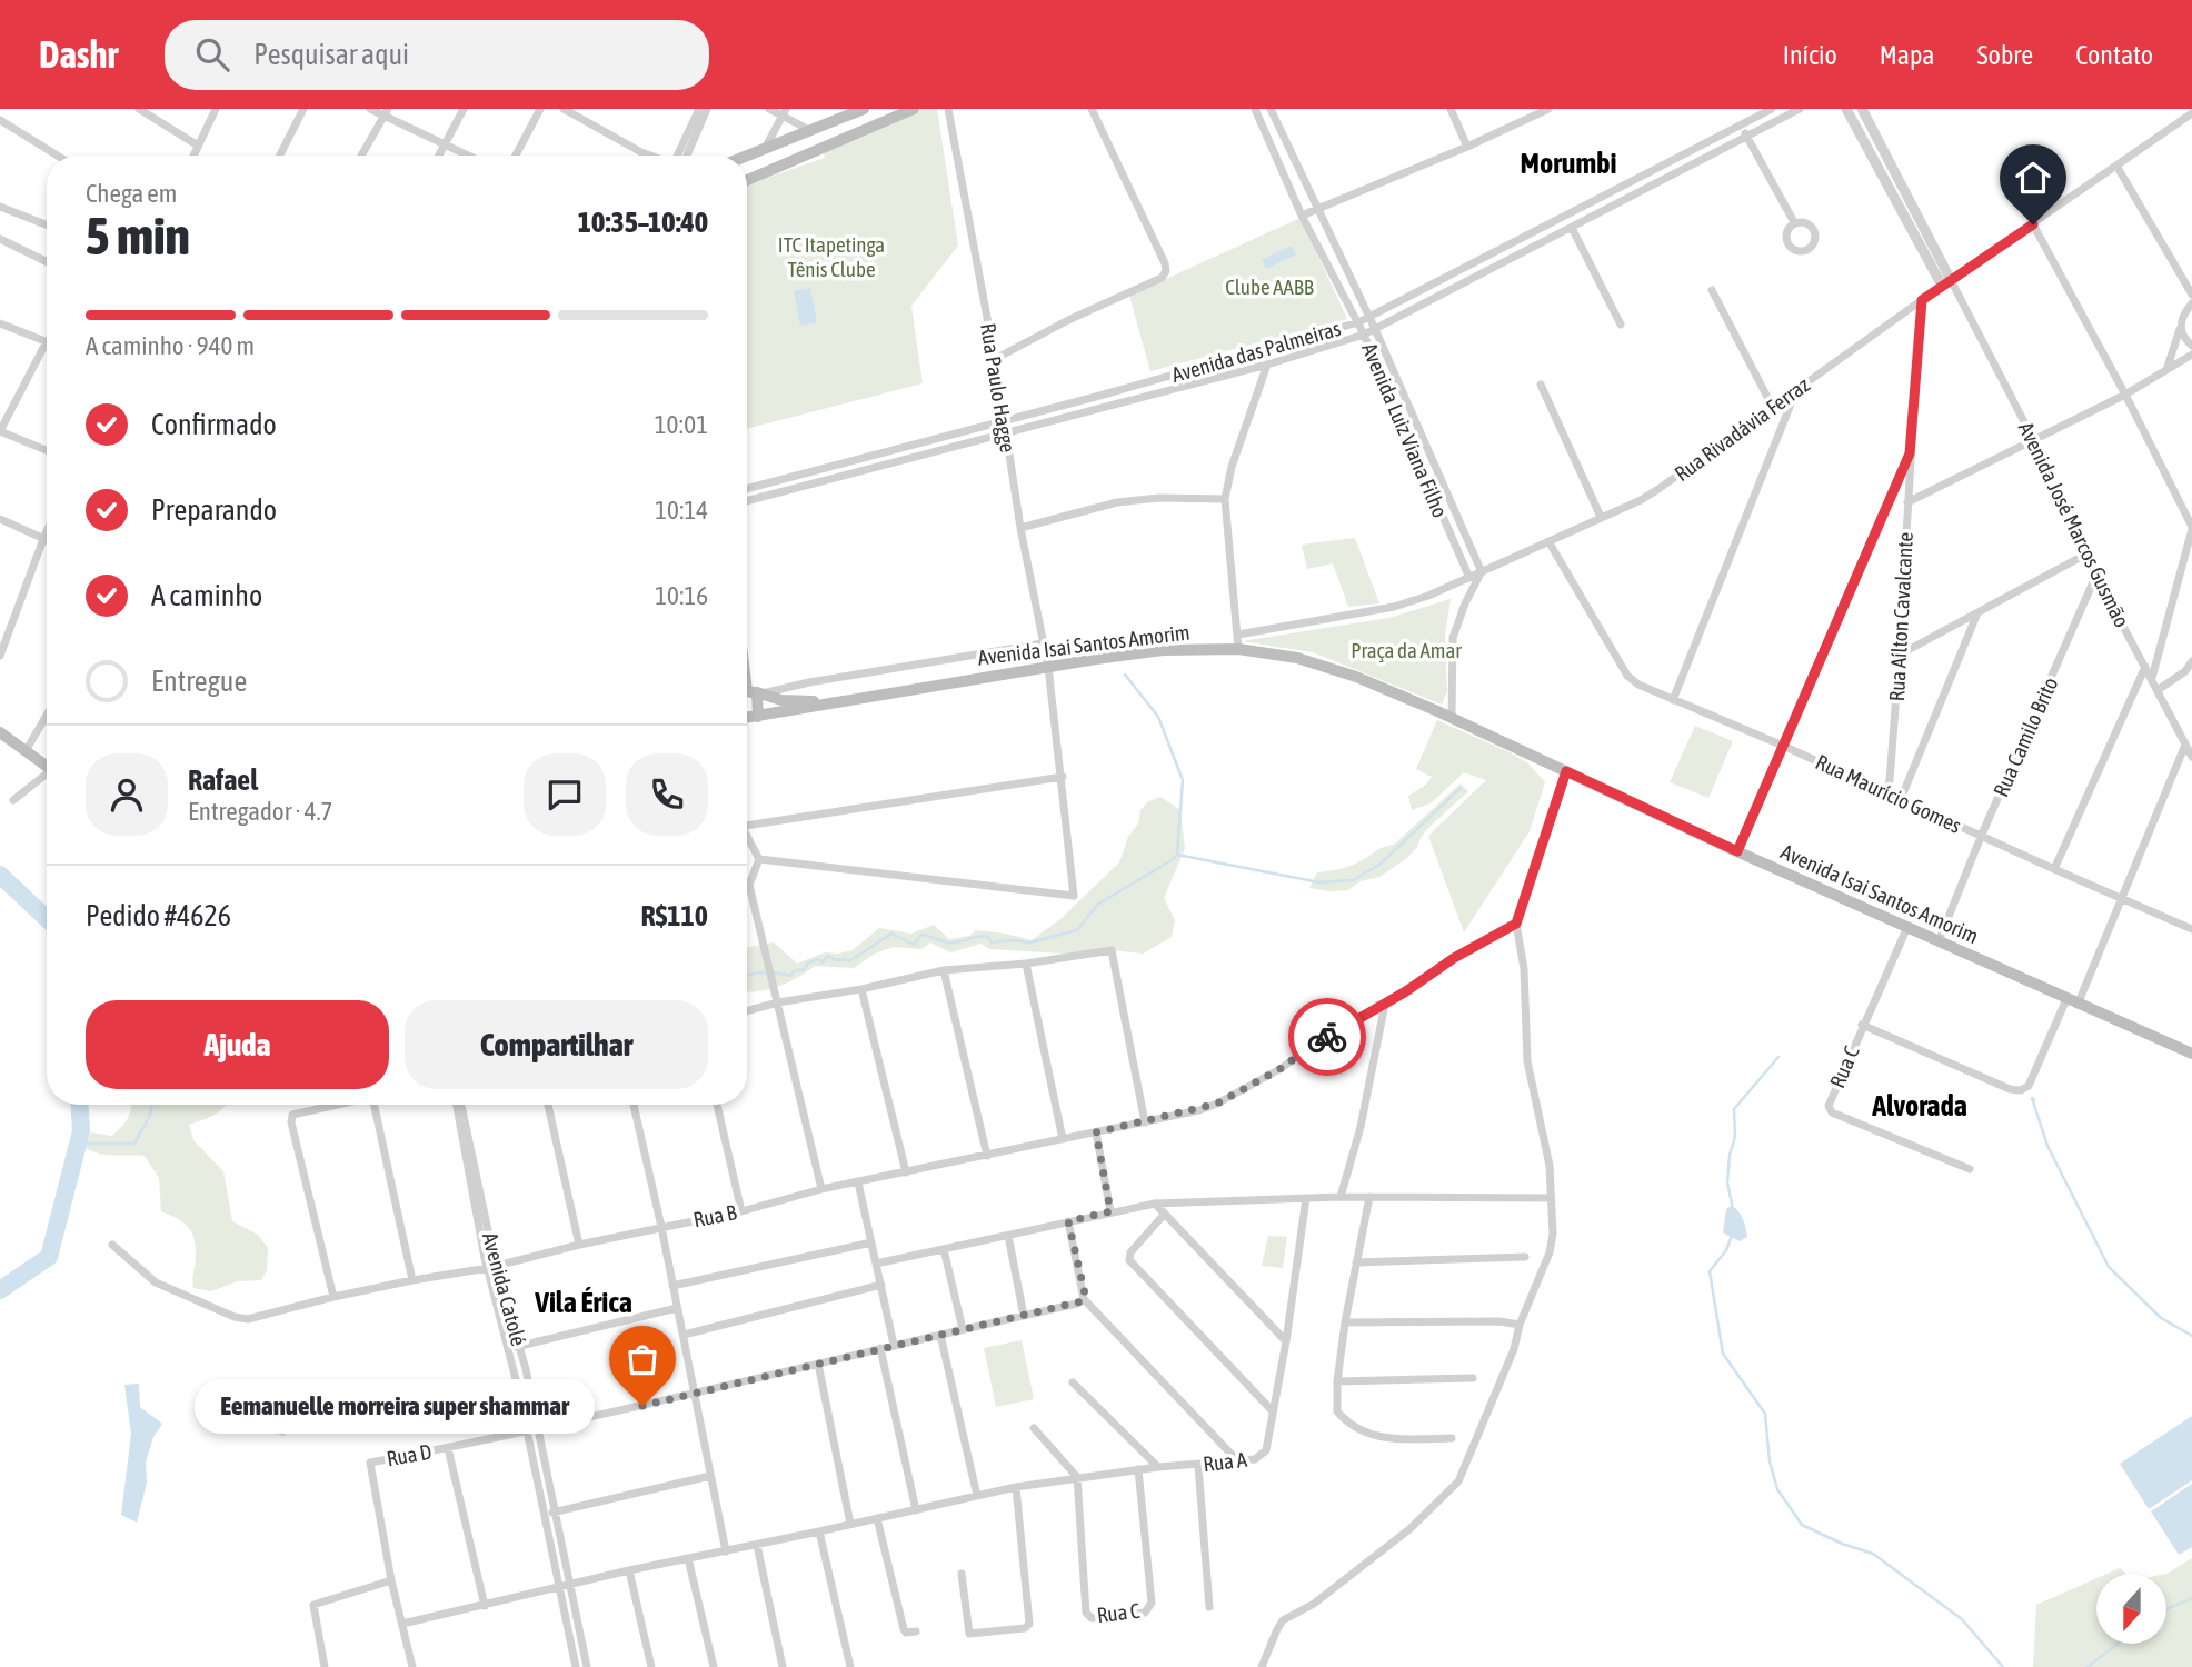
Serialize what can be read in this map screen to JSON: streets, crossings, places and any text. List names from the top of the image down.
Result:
{
  "streets": {
    "main road": ["Avenida Isai Santos Amorim"],
    "street": [
      "Avenida das Palmeiras",
      "Rua Paulo Hagge",
      "Rua Rivadávia Ferraz",
      "Avenida Luiz Viana Filho",
      "Avenida José Marcos Gusmão",
      "Rua Aílton Cavalcante",
      "Rua Camilo Brito",
      "Rua Maurício Gomes",
      "Rua C",
      "Rua B",
      "Avenida Catolé",
      "Rua D",
      "Rua A"
    ]
  },
  "crossings": [
    ["Avenida das Palmeiras", "Rua Paulo Hagge"],
    ["Avenida das Palmeiras", "Avenida Luiz Viana Filho"],
    ["Rua Paulo Hagge", "Avenida Isai Santos Amorim"],
    ["Rua Rivadávia Ferraz", "Avenida Luiz Viana Filho"],
    ["Rua Rivadávia Ferraz", "Avenida José Marcos Gusmão"],
    ["Rua Rivadávia Ferraz", "Rua Aílton Cavalcante"],
    ["Rua Rivadávia Ferraz", "Rua Maurício Gomes"],
    ["Avenida José Marcos Gusmão", "Rua Camilo Brito"],
    ["Rua Aílton Cavalcante", "Rua Maurício Gomes"],
    ["Avenida Isai Santos Amorim", "Rua Camilo Brito"],
    ["Avenida Isai Santos Amorim", "Rua C"],
    ["Rua Camilo Brito", "Rua Maurício Gomes"],
    ["Rua C", "Rua A"],
    ["Rua B", "Avenida Catolé"],
    ["Avenida Catolé", "Rua D"],
    ["Avenida Catolé", "Rua A"]
  ],
  "districts": ["Morumbi", "Alvorada", "Vila Érica"],
  "parks": ["ITC Itapetinga Tênis Clube", "Clube AABB", "Praça da Amar"],
  "places": ["Eemanuelle morreira super shammar"],
  "north": "bottom",
  "page": {
    "header": "Dashr",
    "search": "Pesquisar aqui",
    "nav": [
      "Início",
      "Mapa",
      "Sobre",
      "Contato"
    ],
    "heading": ["5 min", "Chega em", "10:35–10:40"],
    "panel": [
      "Rafael",
      "Entregador · 4.7",
      "Pedido #4626",
      "R$110"
    ],
    "bar": "A caminho · 940 m",
    "list": [
      ["Confirmado", "10:01"],
      ["Preparando", "10:14"],
      ["A caminho", "10:16"],
      "Entregue"
    ],
    "buttons": ["Ajuda", "Compartilhar"],
    "bubble": "Eemanuelle morreira super shammar"
  }
}
